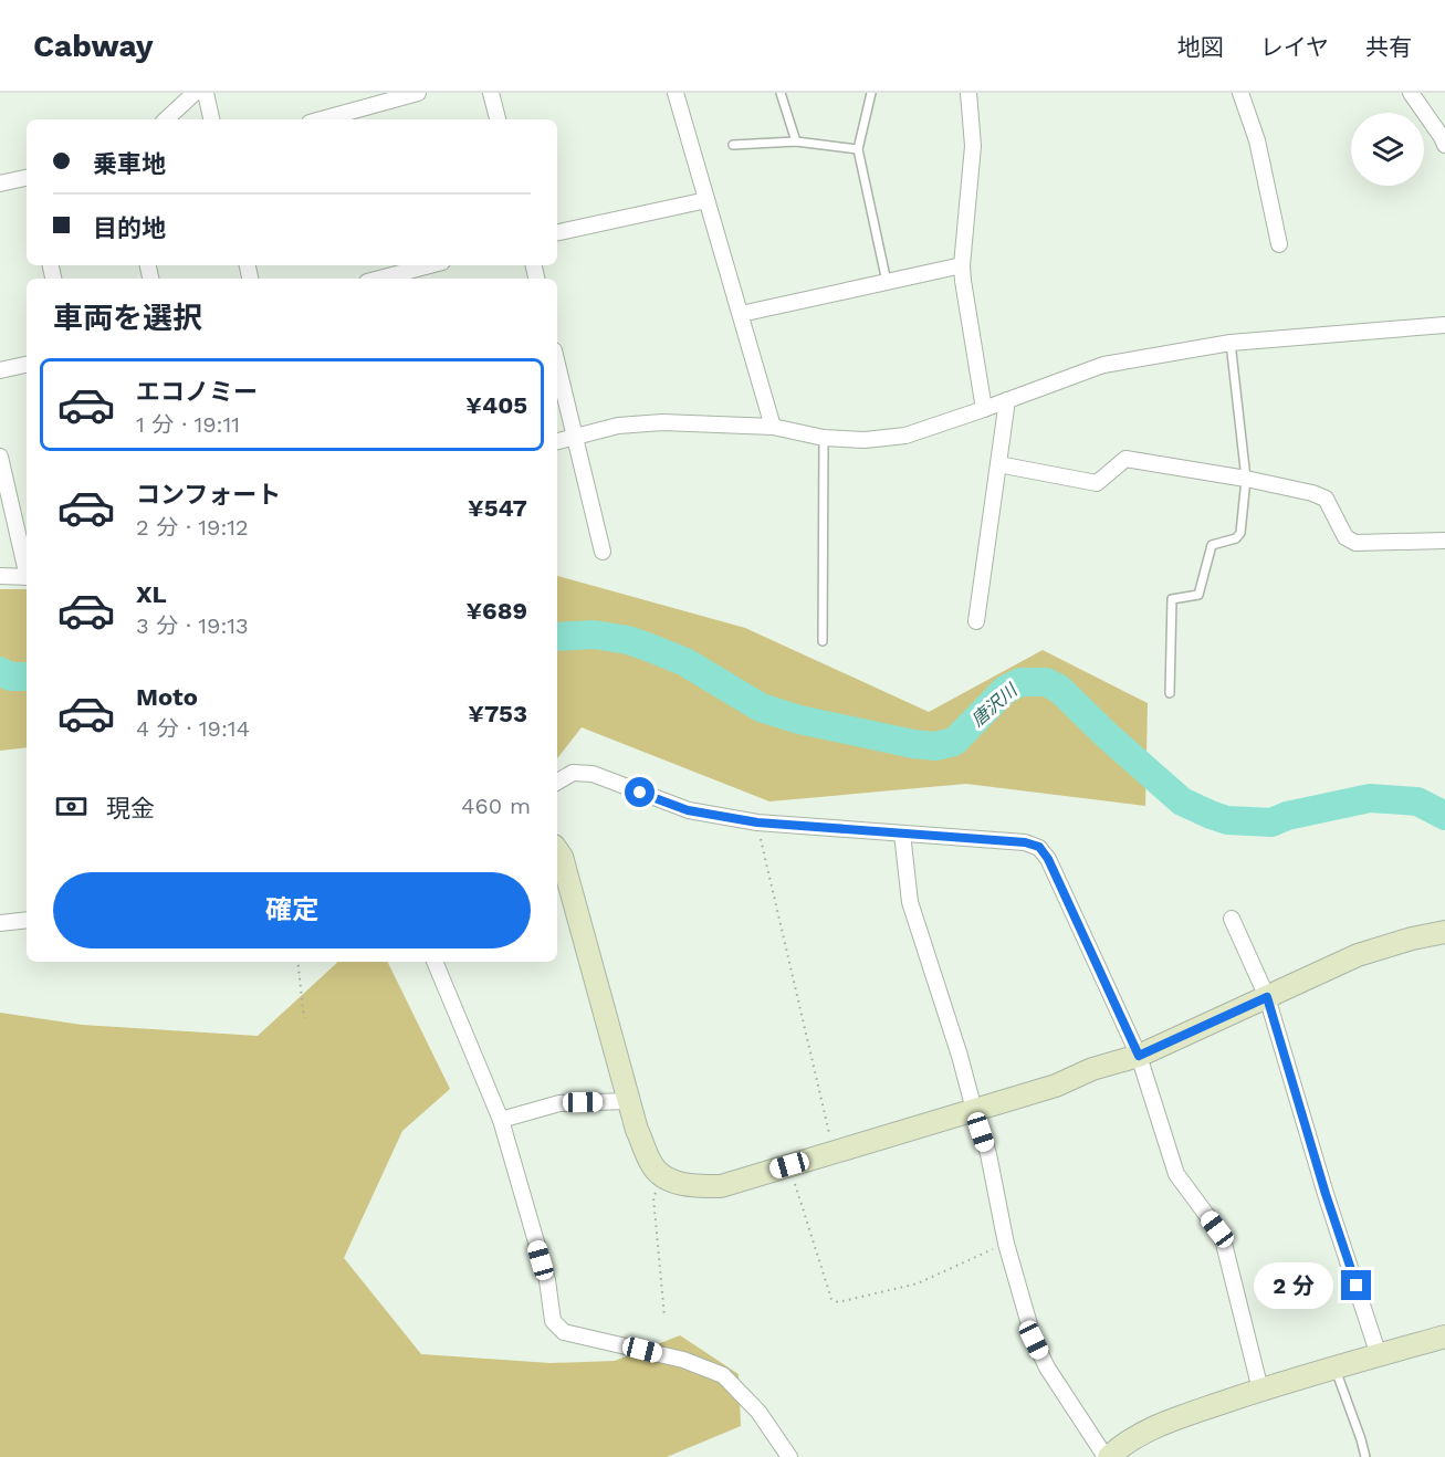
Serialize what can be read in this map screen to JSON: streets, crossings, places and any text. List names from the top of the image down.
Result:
{
  "water": ["唐沢川"],
  "page": {
    "header": "Cabway",
    "nav": ["地図", "レイヤ", "共有"],
    "banner": ["乗車地", "目的地"],
    "heading": "車両を選択",
    "list": [
      {
        "name": "エコノミー",
        "note": "1 分 · 19:11",
        "value": "¥405"
      },
      {
        "name": "コンフォート",
        "note": "2 分 · 19:12",
        "value": "¥547"
      },
      {
        "name": "XL",
        "note": "3 分 · 19:13",
        "value": "¥689"
      },
      {
        "name": "Moto",
        "note": "4 分 · 19:14",
        "value": "¥753"
      }
    ],
    "pay": ["現金", "460 m"],
    "buttons": "確定",
    "bubble": "2 分"
  }
}
